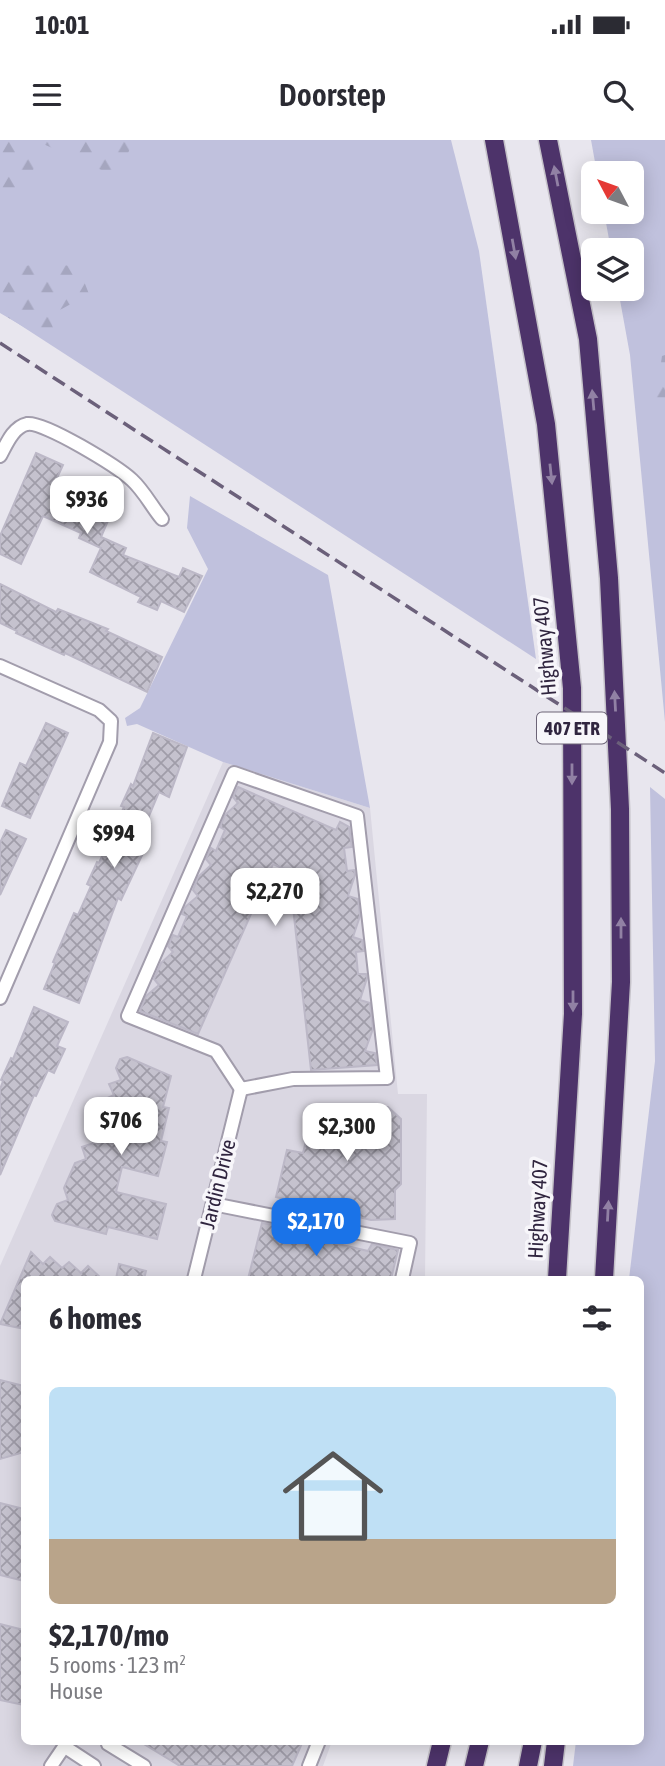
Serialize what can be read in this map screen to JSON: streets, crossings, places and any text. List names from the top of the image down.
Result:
{
  "streets": {
    "highway": ["Highway 407", "407 ETR"],
    "street": ["Jardin Drive"]
  },
  "north": "top left",
  "page": {
    "status": "10:01",
    "header": "Doorstep",
    "price": [
      "$936",
      "$994",
      "$2,270",
      "$706",
      "$2,300",
      "$2,170"
    ],
    "heading": "6 homes",
    "list": [
      {
        "name": "$2,170/mo",
        "note": "5 rooms · 123 m² · House"
      }
    ]
  }
}
